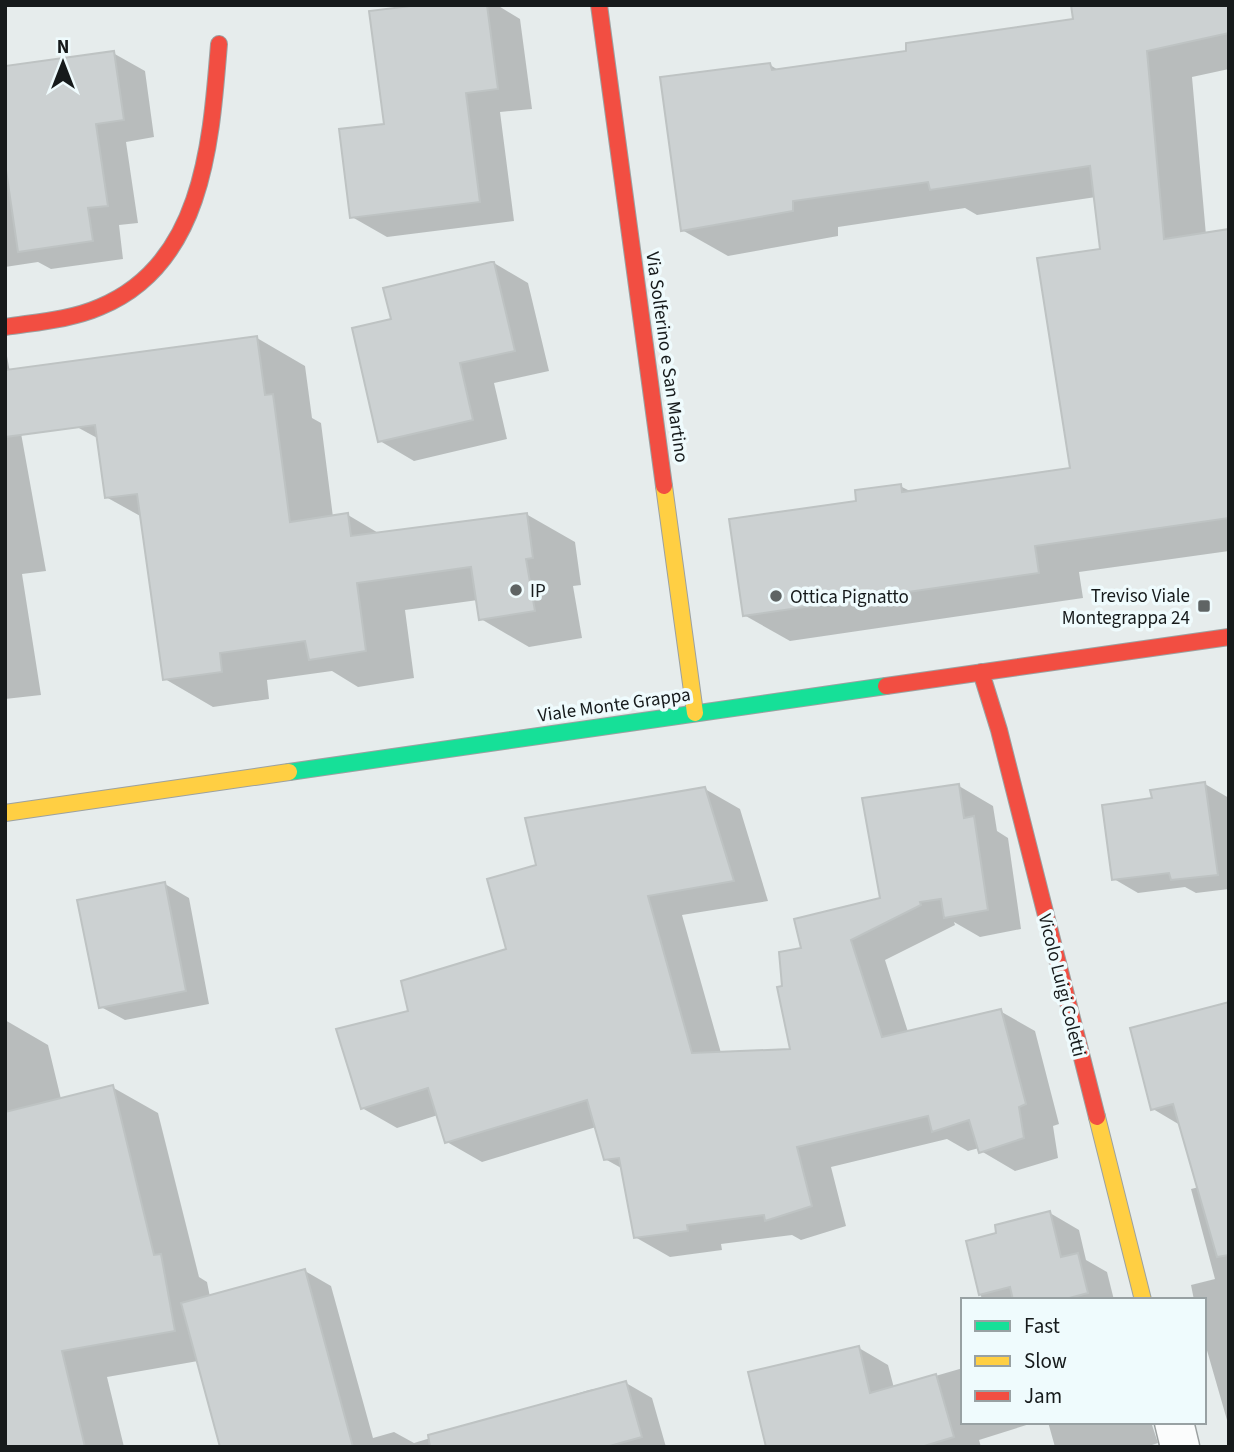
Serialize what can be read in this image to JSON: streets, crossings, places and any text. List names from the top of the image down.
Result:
{
  "streets": {
    "street": ["Via Solferino e San Martino", "Viale Monte Grappa", "Vicolo Luigi Coletti"]
  },
  "crossings": [
    ["Via Solferino e San Martino", "Viale Monte Grappa"],
    ["Viale Monte Grappa", "Vicolo Luigi Coletti"]
  ],
  "places": {
    "other": ["IP", "Ottica Pignatto"],
    "transit": ["Treviso Viale Montegrappa 24"]
  },
  "legend": ["Fast", "Slow", "Jam"],
  "north": "top"
}
